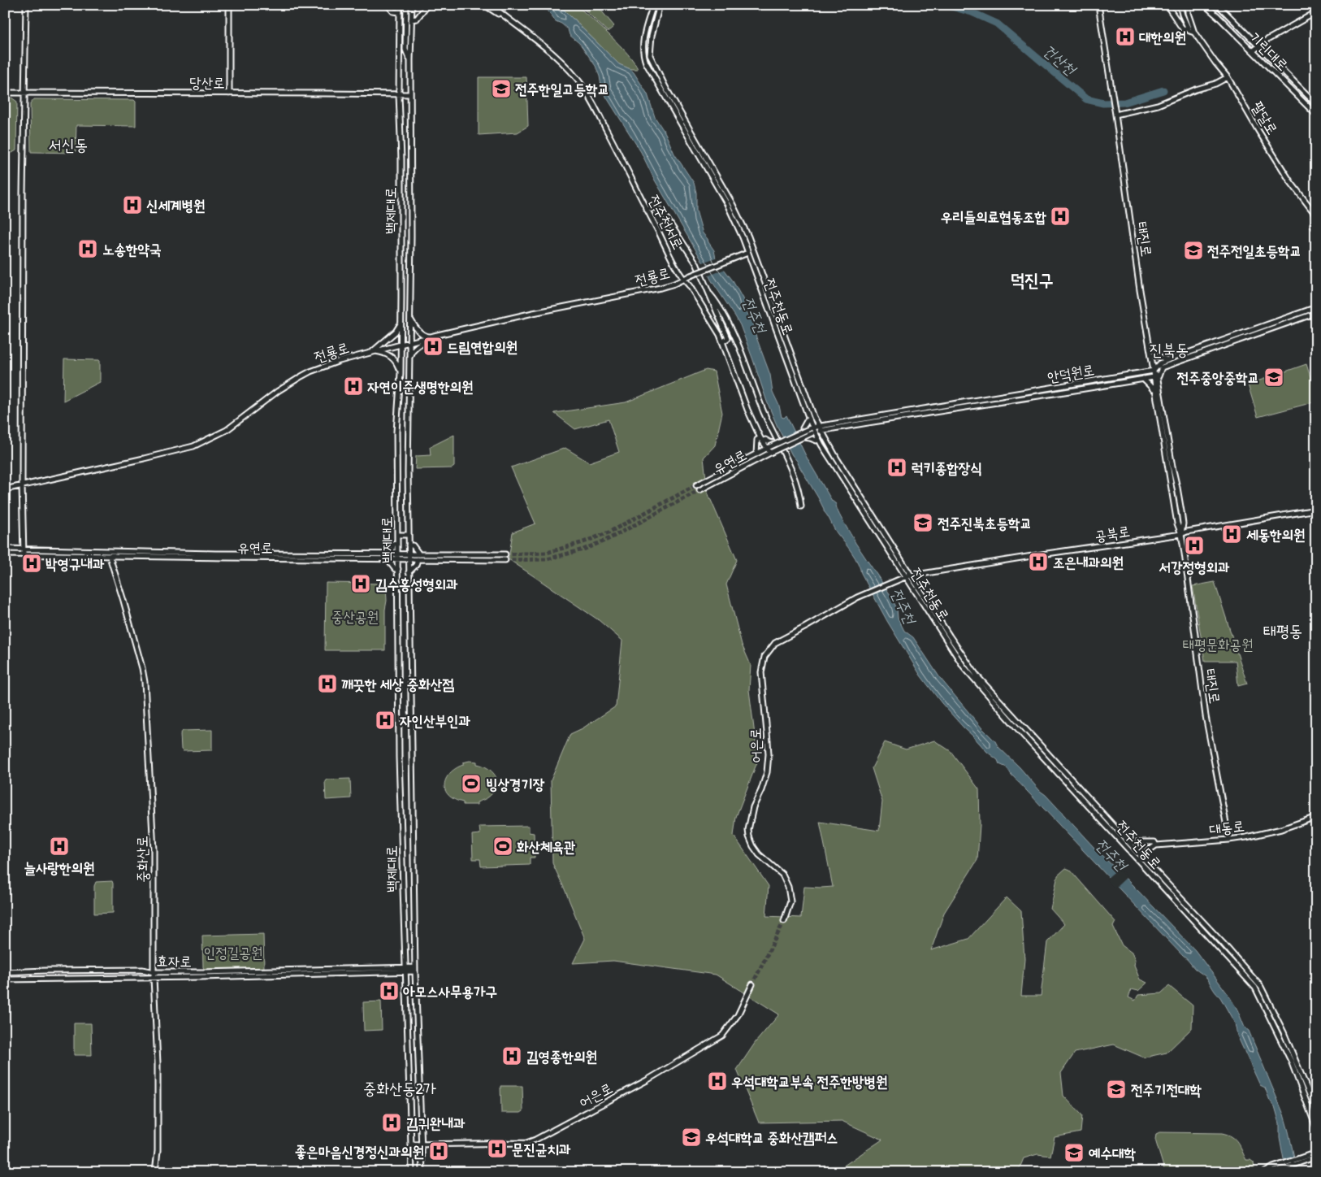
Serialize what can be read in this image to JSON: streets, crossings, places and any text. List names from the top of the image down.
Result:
{
  "streets": {
    "street": [
      "기린대로",
      "당산로",
      "팔달로",
      "백제대로",
      "전주천서로",
      "태진로",
      "전룡로",
      "전주천동로",
      "안덕원로",
      "유연로",
      "공북로",
      "어은로",
      "대동로",
      "중화산로",
      "효자로"
    ]
  },
  "crossings": [
    ["당산로", "백제대로"],
    ["백제대로", "전룡로"],
    ["백제대로", "유연로"],
    ["백제대로", "어은로"],
    ["백제대로", "효자로"],
    ["전주천서로", "전룡로"],
    ["전주천서로", "유연로"],
    ["태진로", "안덕원로"],
    ["태진로", "공북로"],
    ["태진로", "대동로"],
    ["전룡로", "전주천동로"],
    ["전주천동로", "안덕원로"],
    ["전주천동로", "유연로"],
    ["전주천동로", "공북로"],
    ["전주천동로", "대동로"],
    ["안덕원로", "유연로"],
    ["유연로", "중화산로"],
    ["공북로", "어은로"],
    ["중화산로", "효자로"]
  ],
  "districts": [
    "서신동",
    "덕진구",
    "진북동",
    "태평동",
    "중화산동2가"
  ],
  "water": ["건산천", "전주천"],
  "parks": ["중산공원", "태평문화공원", "인정길공원"],
  "places": {
    "hospital": [
      "대한의원",
      "신세계병원",
      "우리들의료협동조합",
      "노송한약국",
      "드림연합의원",
      "자연이준생명한의원",
      "럭키종합장식",
      "세동한의원",
      "서강정형외과",
      "조은내과의원",
      "박영규내과",
      "김수홍성형외과",
      "깨끗한 세상 중화산점",
      "자인산부인과",
      "늘사랑한의원",
      "아모스사무용가구",
      "김영종한의원",
      "우석대학교부속 전주한방병원",
      "김귀완내과",
      "문진균치과",
      "좋은마음신경정신과의원"
    ],
    "school or university": [
      "전주한일고등학교",
      "전주전일초등학교",
      "전주중앙중학교",
      "전주진북초등학교",
      "전주기전대학",
      "우석대학교 중화산캠퍼스",
      "예수대학"
    ],
    "sports": ["빙상경기장", "화산체육관"]
  }
}
